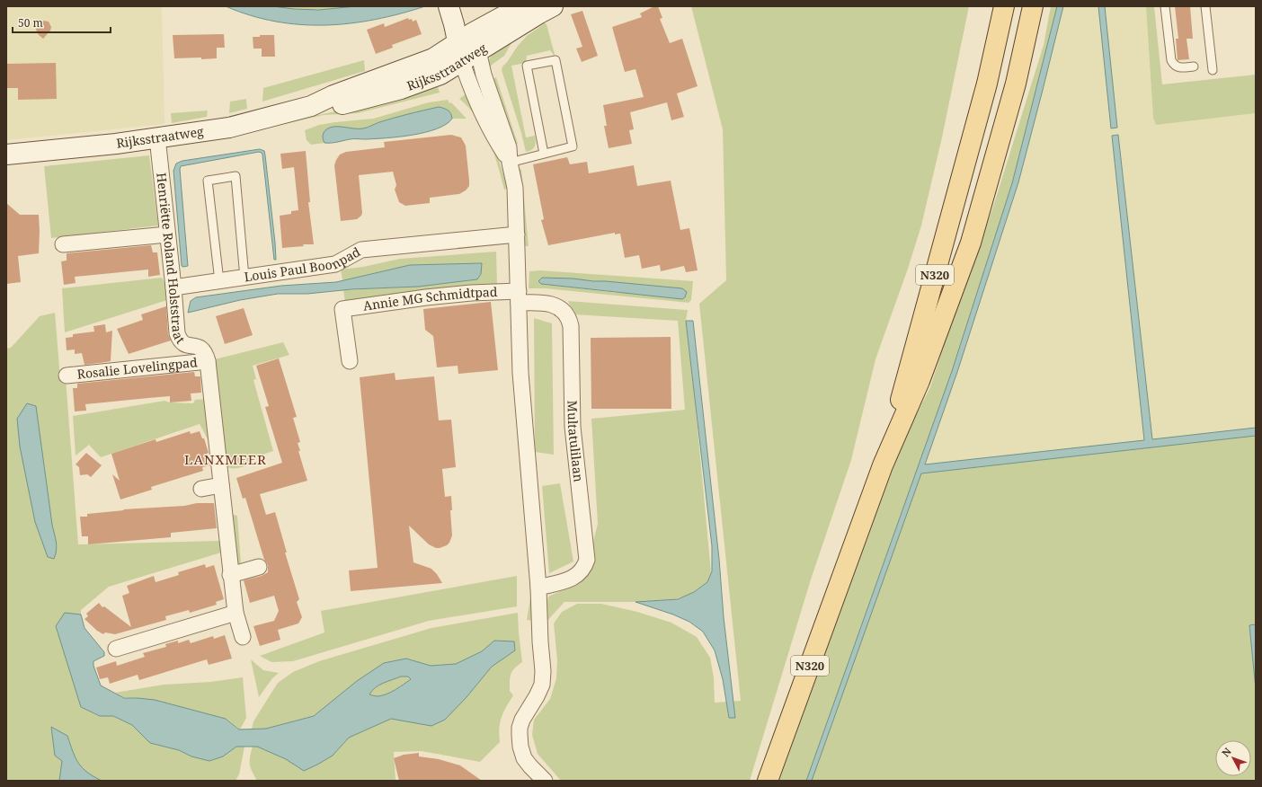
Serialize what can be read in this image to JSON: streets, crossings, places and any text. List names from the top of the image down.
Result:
{
  "streets": {
    "main road": ["N320"],
    "street": [
      "Rijksstraatweg",
      "Henriëtte Roland Holststraat",
      "Louis Paul Boonpad",
      "Annie MG Schmidtpad",
      "Rosalie Lovelingpad",
      "Multatulilaan"
    ]
  },
  "crossings": [
    ["Rijksstraatweg", "Henriëtte Roland Holststraat"],
    ["Henriëtte Roland Holststraat", "Louis Paul Boonpad"],
    ["Henriëtte Roland Holststraat", "Rosalie Lovelingpad"],
    ["Annie MG Schmidtpad", "Multatulilaan"]
  ],
  "districts": ["LANXMEER"],
  "scale_bar": "50 m",
  "north": "top left"
}
